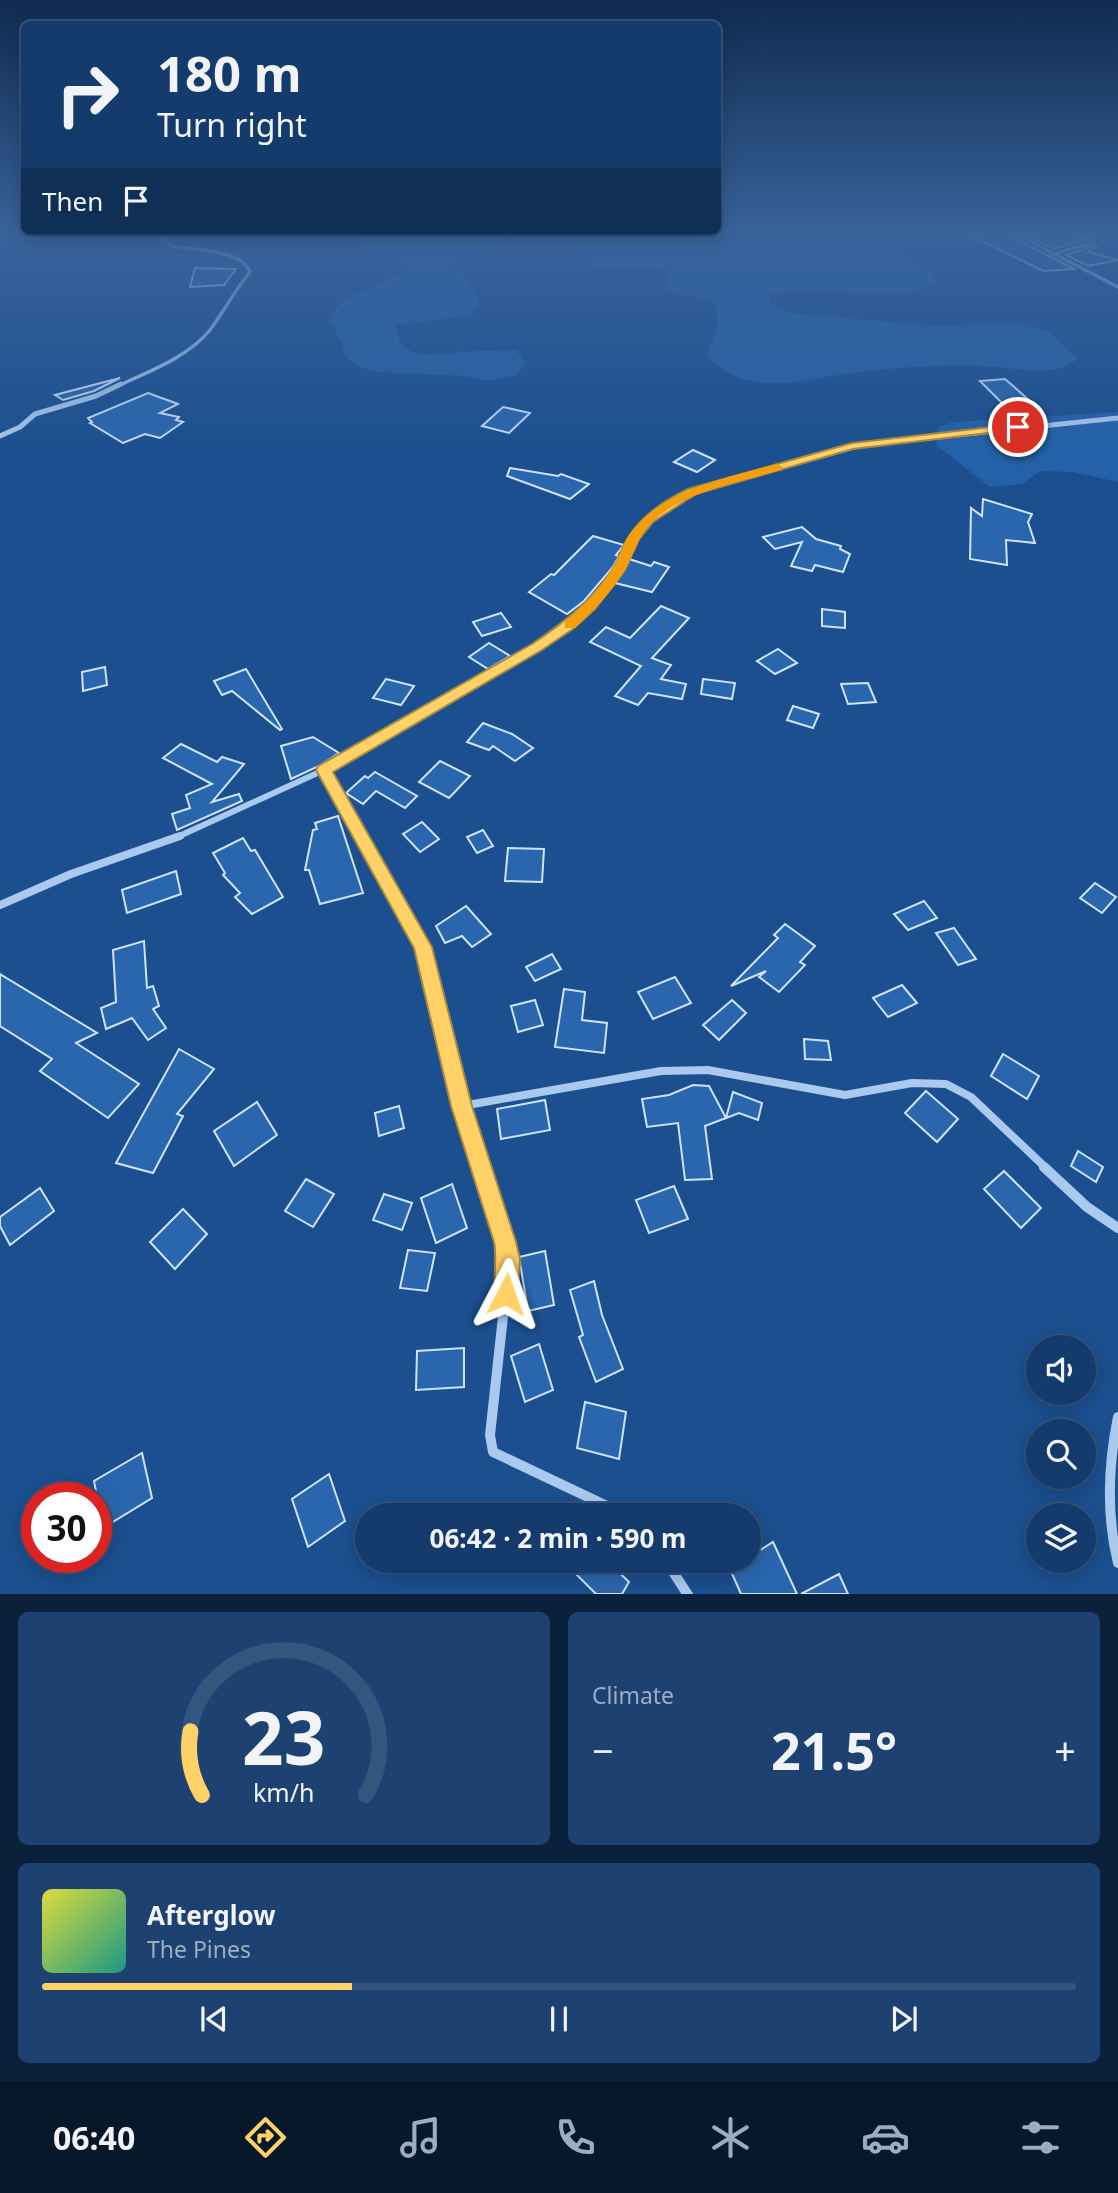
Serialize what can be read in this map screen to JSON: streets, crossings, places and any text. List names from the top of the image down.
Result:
{
  "page": {
    "turn": ["180 m", "Turn right"],
    "then": "Then",
    "limit": "30",
    "trip": "06:42 · 2 min · 590 m",
    "tile": "Climate",
    "heat": ["−", "21.5°", "+"],
    "song": ["Afterglow", "The Pines"],
    "tabs": "06:40",
    "gauge": ["23", "km/h"]
  }
}
